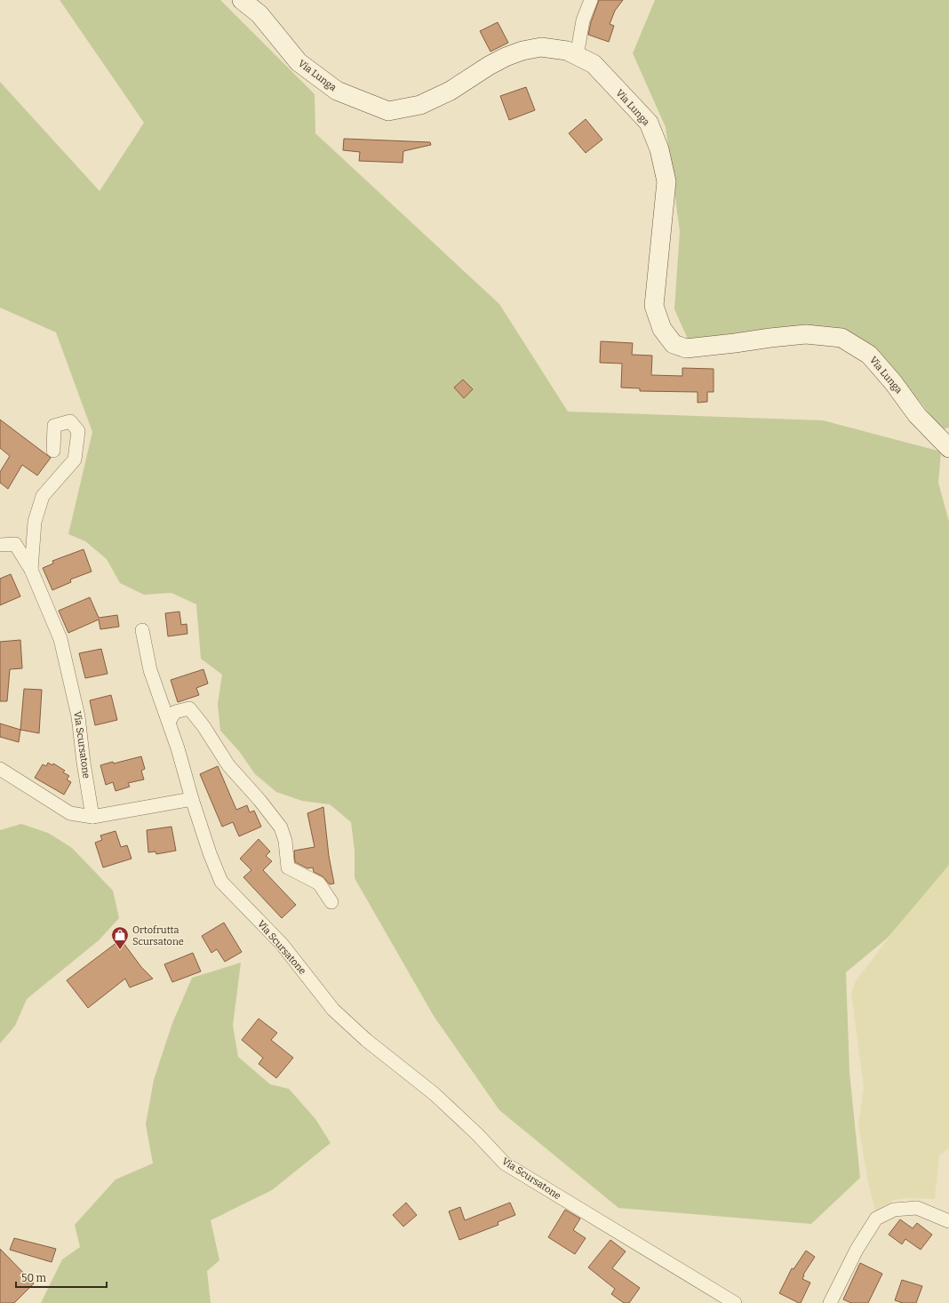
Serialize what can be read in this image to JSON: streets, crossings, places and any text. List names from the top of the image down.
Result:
{
  "streets": {
    "street": ["Via Lunga", "Via Scursatone"]
  },
  "places": {
    "shop": ["Ortofrutta Scursatone"]
  },
  "scale_bar": "50 m"
}
